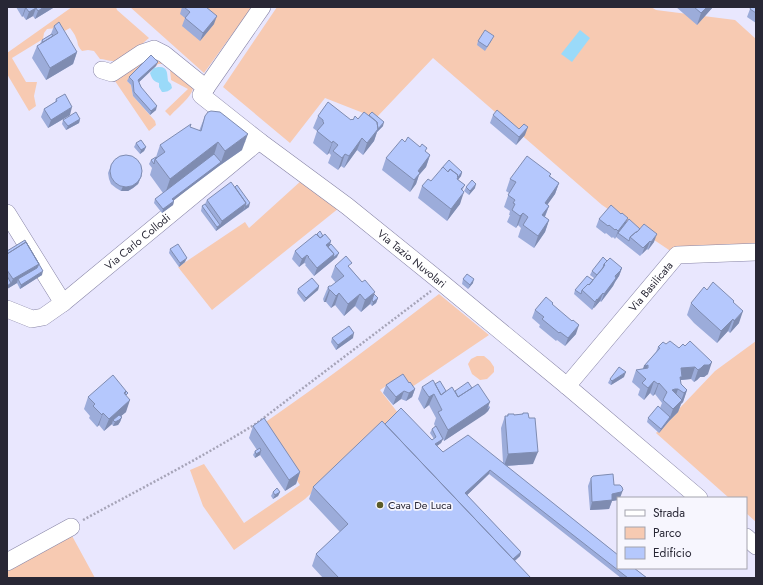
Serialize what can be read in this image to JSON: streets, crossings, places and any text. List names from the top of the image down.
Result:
{
  "streets": {
    "street": ["Via Carlo Collodi", "Via Tazio Nuvolari", "Via Basilicata"]
  },
  "crossings": [
    ["Via Carlo Collodi", "Via Tazio Nuvolari"],
    ["Via Tazio Nuvolari", "Via Basilicata"]
  ],
  "places": ["Cava De Luca"],
  "legend": ["Strada", "Parco", "Edificio"]
}
